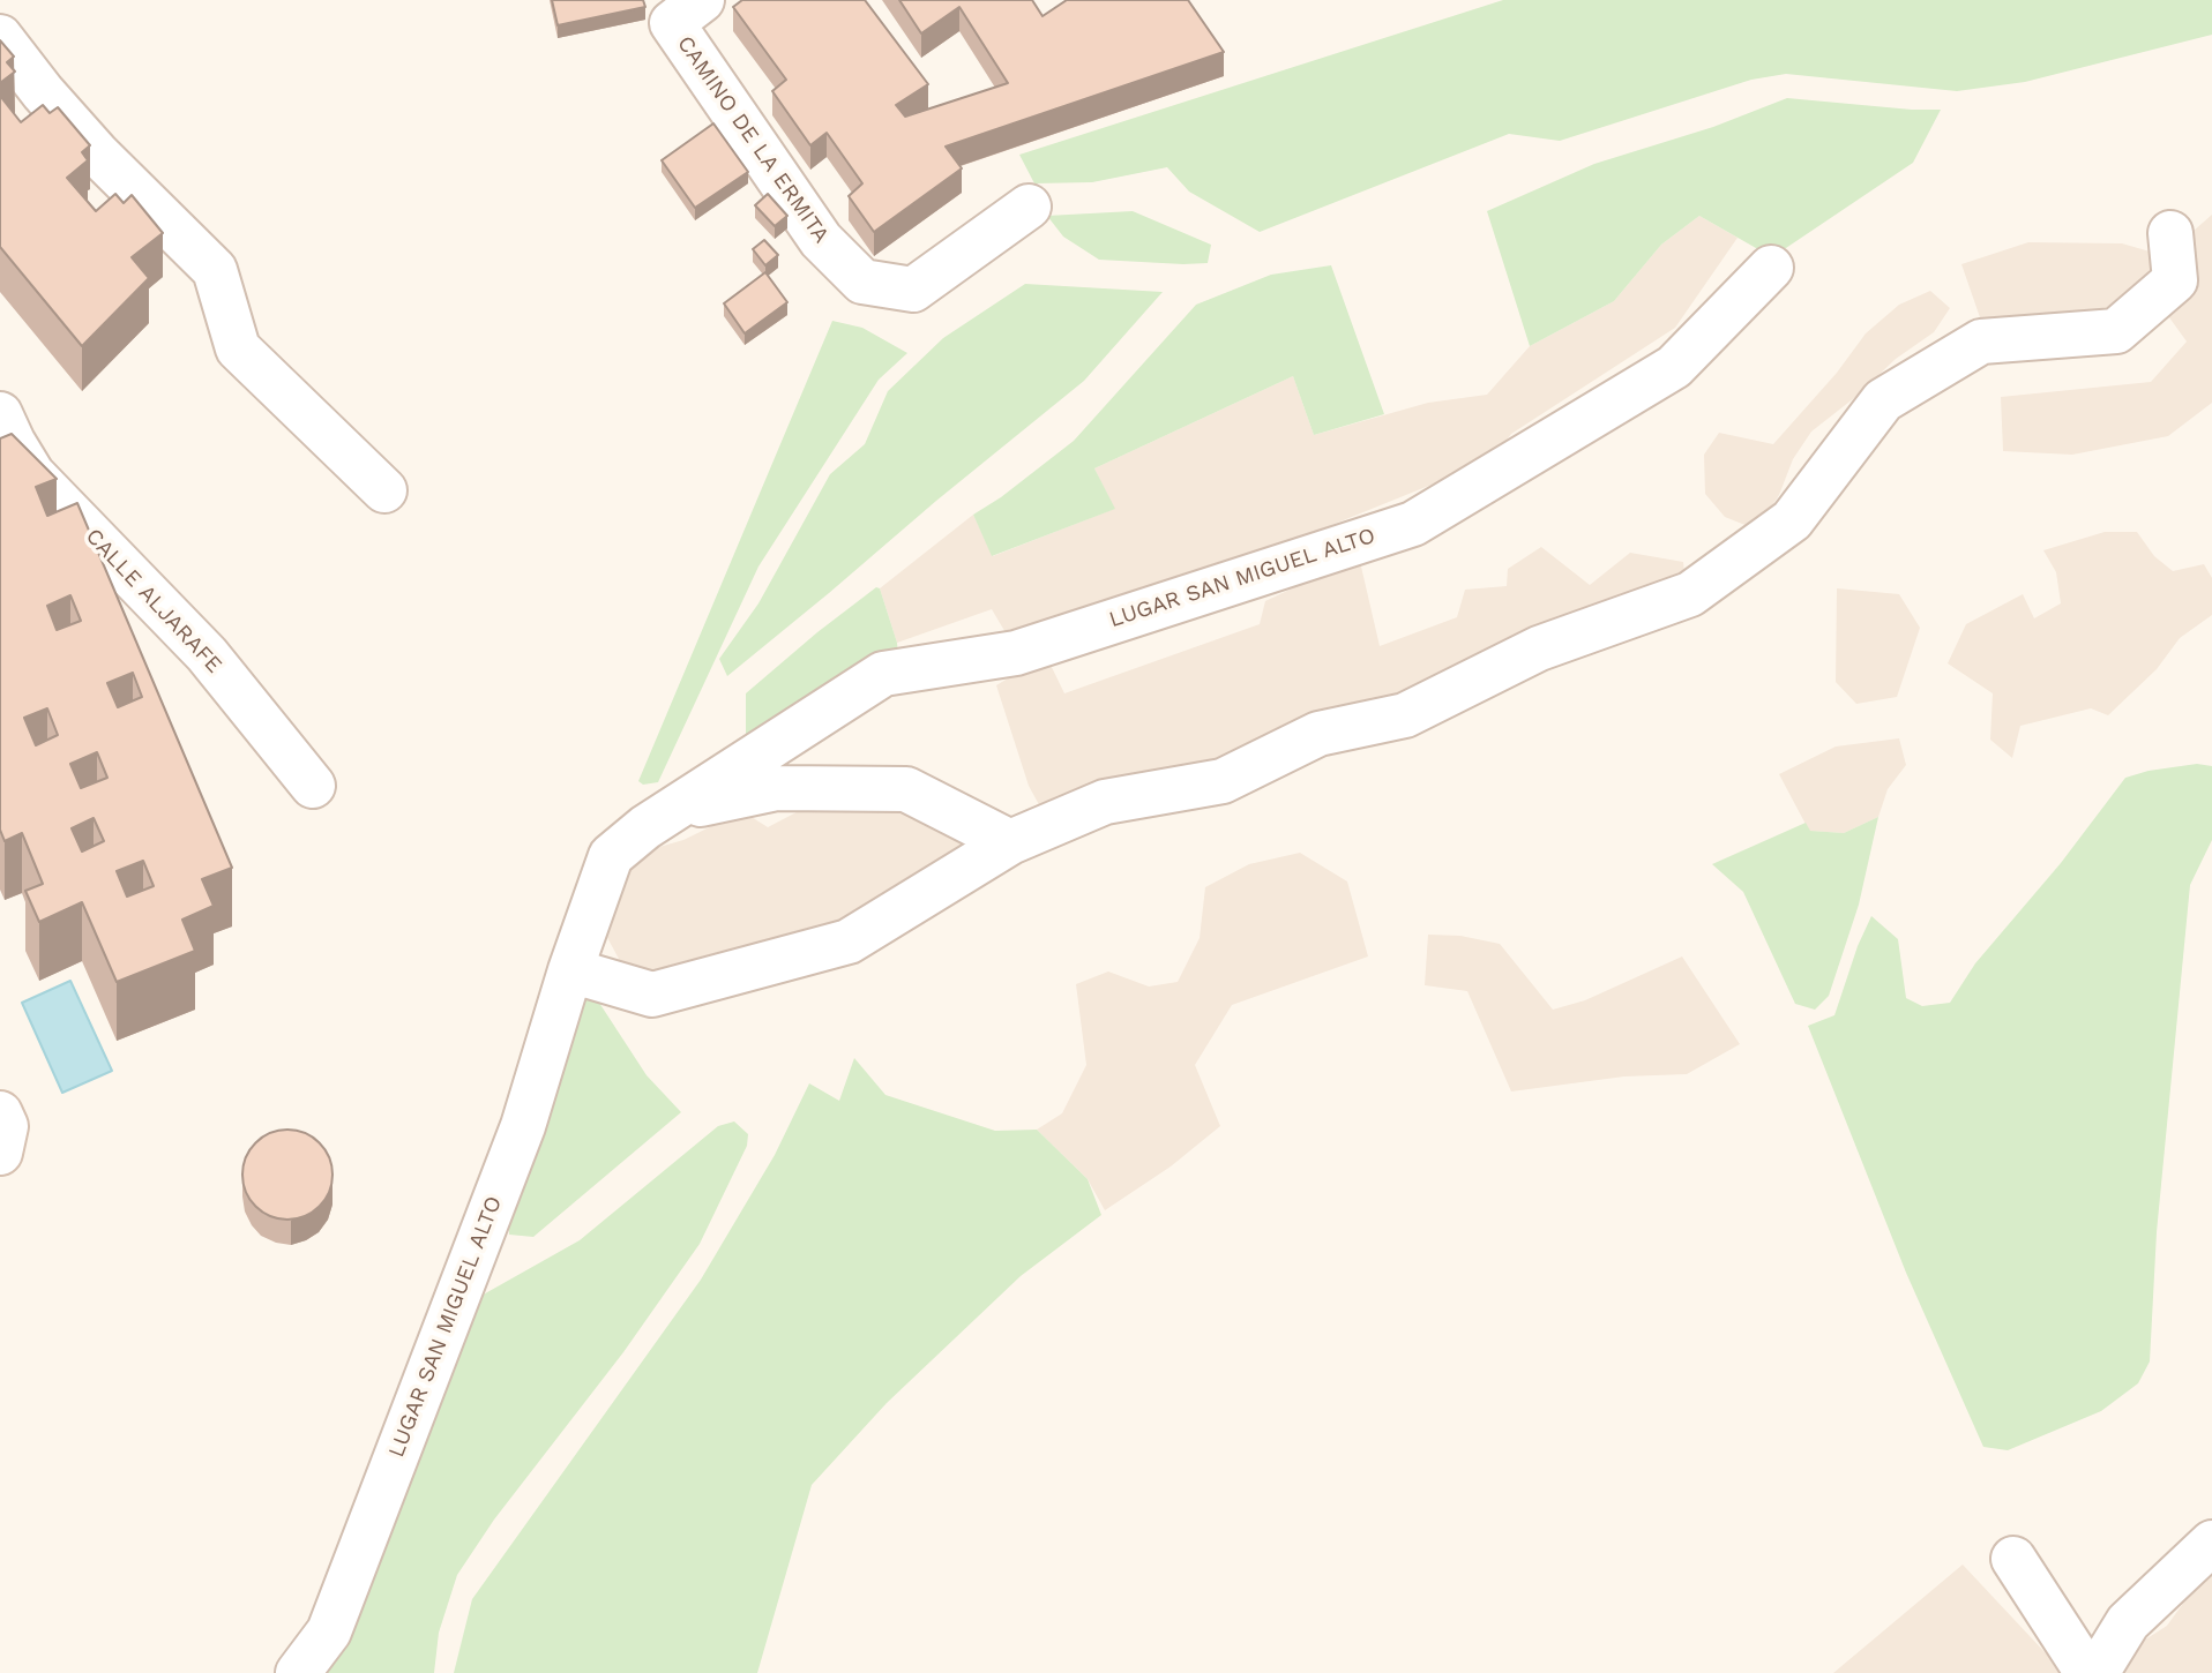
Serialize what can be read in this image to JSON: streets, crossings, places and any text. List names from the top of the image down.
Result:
{
  "streets": {
    "street": ["CAMINO DE LA ERMITA", "LUGAR SAN MIGUEL ALTO", "CALLE ALJARAFE"]
  }
}
